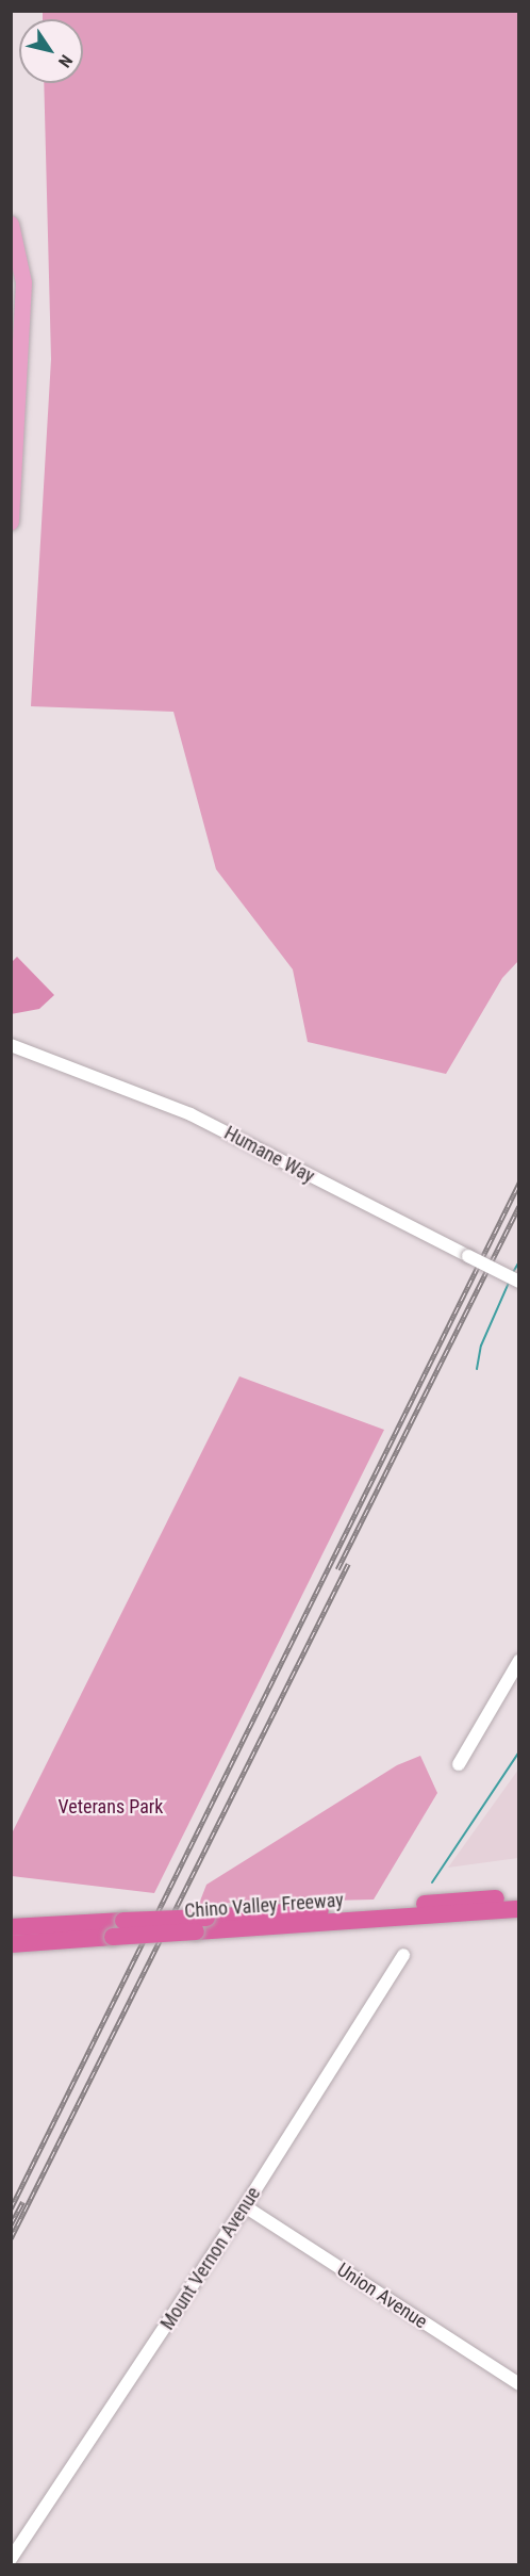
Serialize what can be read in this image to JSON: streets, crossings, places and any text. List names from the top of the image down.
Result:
{
  "streets": {
    "highway": ["Chino Valley Freeway"],
    "street": ["Humane Way", "Mount Vernon Avenue", "Union Avenue"]
  },
  "crossings": [
    ["Mount Vernon Avenue", "Union Avenue"]
  ],
  "parks": ["Veterans Park"],
  "north": "bottom right"
}
